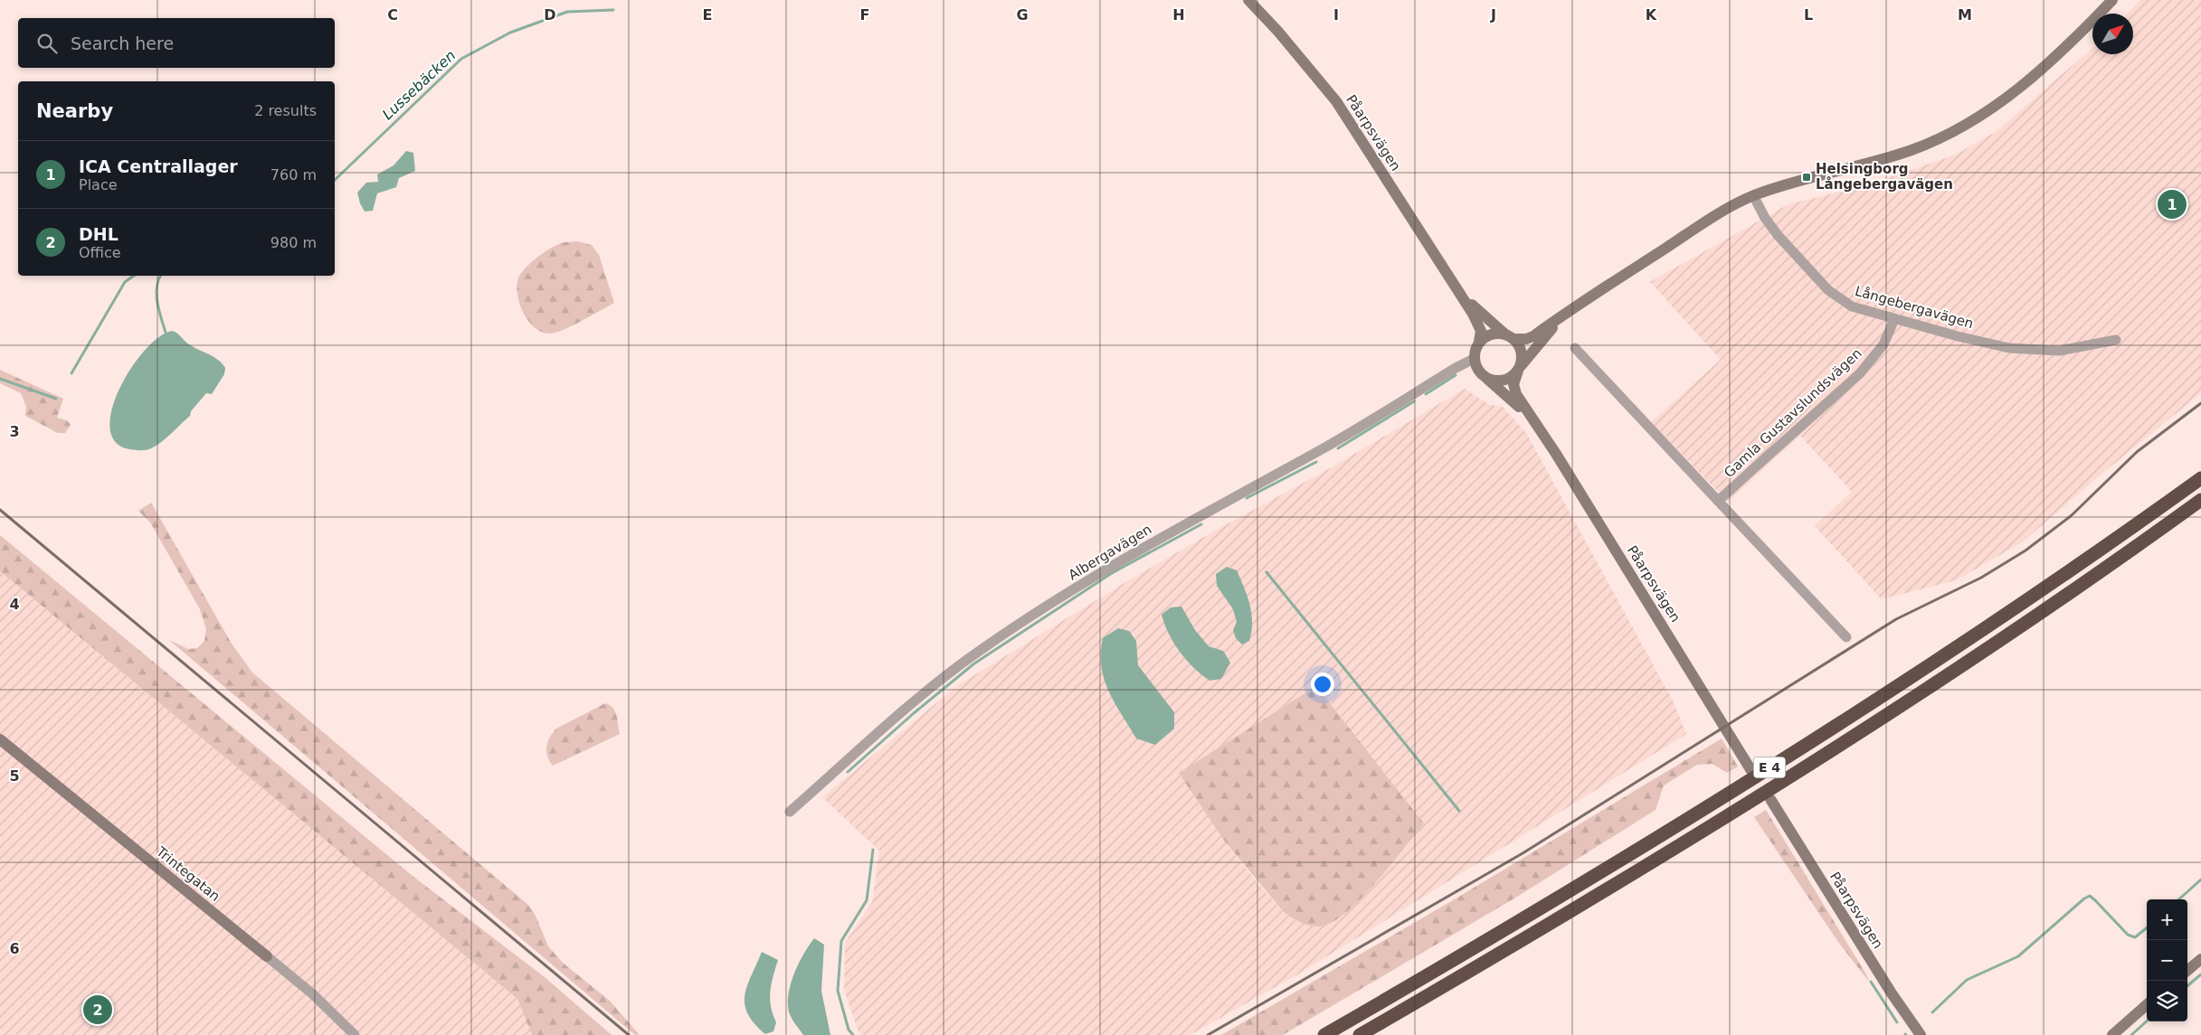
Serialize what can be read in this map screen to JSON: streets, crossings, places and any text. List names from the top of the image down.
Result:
{
  "streets": {
    "highway": ["E 4"],
    "street": [
      "Påarpsvägen",
      "Långebergavägen",
      "Gamla Gustavslundsvägen",
      "Albergavägen",
      "Trintegatan"
    ]
  },
  "crossings": [
    ["Påarpsvägen", "Albergavägen"],
    ["Långebergavägen", "Gamla Gustavslundsvägen"]
  ],
  "water": ["Lussebäcken"],
  "places": {
    "transit": ["Helsingborg Långebergavägen"]
  },
  "north": "top right",
  "page": {
    "search": "Search here",
    "heading": ["Nearby", "2 results"],
    "list": [
      {
        "mark": "1",
        "name": "ICA Centrallager",
        "note": "Place",
        "value": "760 m"
      },
      {
        "mark": "2",
        "name": "DHL",
        "note": "Office",
        "value": "980 m"
      }
    ],
    "pins": ["1", "2"],
    "map_buttons": ["+", "−"]
  },
  "grid": {
    "columns": [
      "C",
      "D",
      "E",
      "F",
      "G",
      "H",
      "I",
      "J",
      "K",
      "L",
      "M"
    ],
    "rows": [
      "3",
      "4",
      "5",
      "6"
    ]
  }
}
